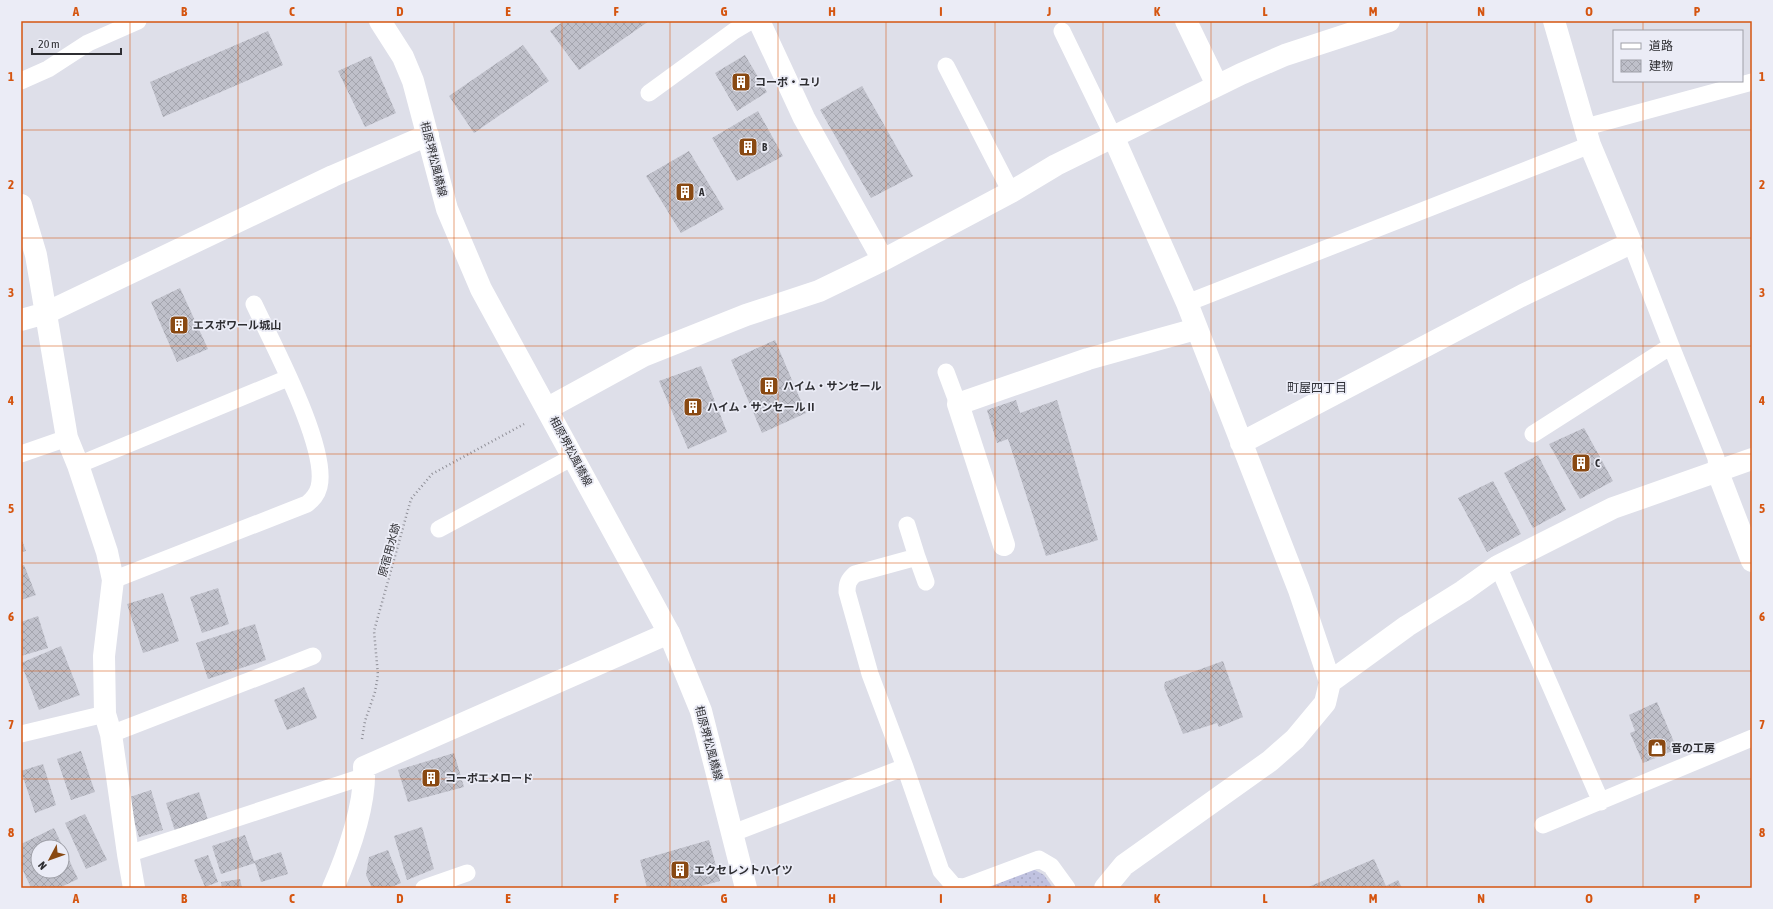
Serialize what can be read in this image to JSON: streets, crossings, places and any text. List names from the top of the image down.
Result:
{
  "streets": {
    "street": ["相原堺松風橋線"],
    "path": ["原宿用水跡"]
  },
  "crossings": [
    ["相原堺松風橋線", "原宿用水跡"]
  ],
  "districts": ["町屋四丁目"],
  "places": {
    "building": [
      "コーポ・ユリ",
      "B",
      "A",
      "エスポワール城山",
      "ハイム・サンセール",
      "ハイム・サンセールⅡ",
      "C",
      "コーポエメロード",
      "エクセレントハイツ"
    ],
    "shop": ["音の工房"]
  },
  "legend": ["道路", "建物"],
  "scale_bar": "20 m",
  "north": "bottom left",
  "grid": {
    "columns": [
      "A",
      "B",
      "C",
      "D",
      "E",
      "F",
      "G",
      "H",
      "I",
      "J",
      "K",
      "L",
      "M",
      "N",
      "O",
      "P"
    ],
    "rows": [
      "1",
      "2",
      "3",
      "4",
      "5",
      "6",
      "7",
      "8"
    ]
  }
}
